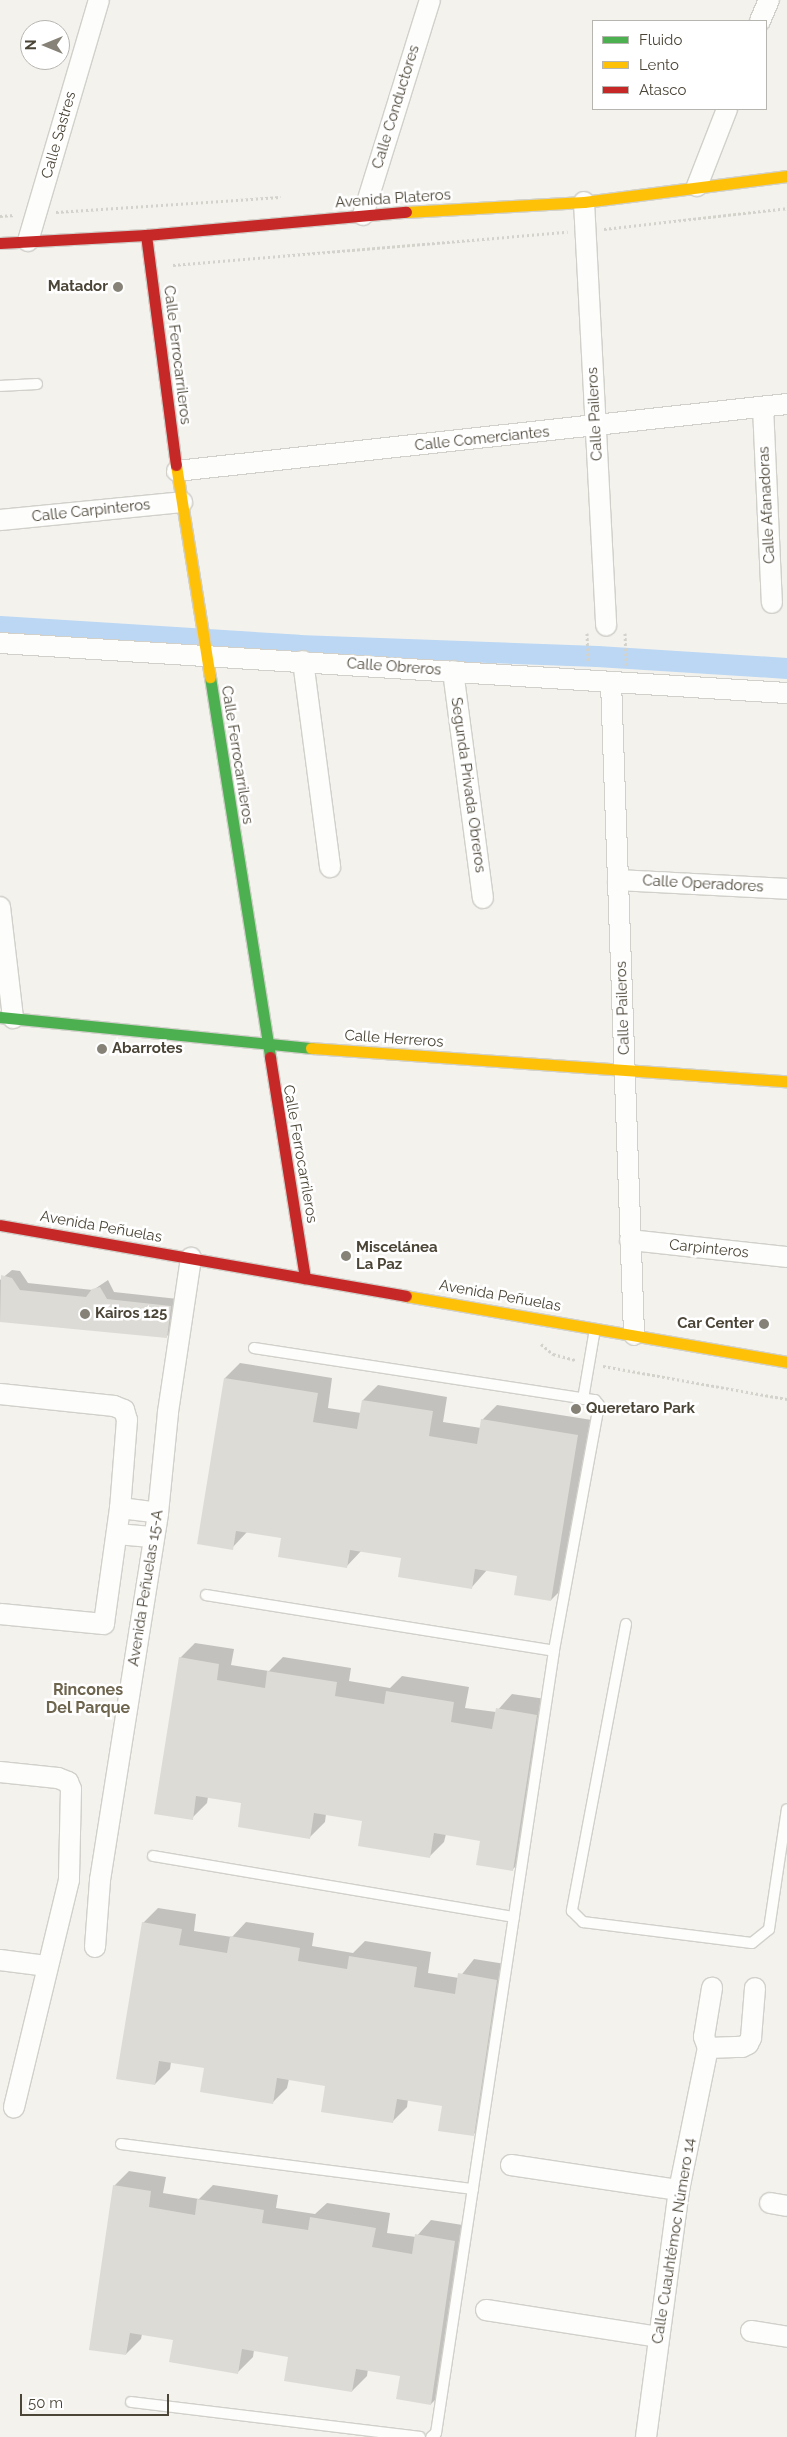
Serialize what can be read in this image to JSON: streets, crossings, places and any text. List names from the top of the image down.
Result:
{
  "streets": {
    "street": [
      "Calle Conductores",
      "Calle Sastres",
      "Avenida Plateros",
      "Calle Ferrocarrileros",
      "Calle Paileros",
      "Calle Comerciantes",
      "Calle Afanadoras",
      "Calle Carpinteros",
      "Calle Obreros",
      "Segunda Privada Obreros",
      "Calle Operadores",
      "Calle Herreros",
      "Avenida Peñuelas",
      "Carpinteros",
      "Avenida Peñuelas 15-A",
      "Calle Cuauhtémoc Número 14"
    ]
  },
  "crossings": [
    ["Calle Conductores", "Avenida Plateros"],
    ["Calle Sastres", "Avenida Plateros"],
    ["Avenida Plateros", "Calle Ferrocarrileros"],
    ["Avenida Plateros", "Calle Paileros"],
    ["Calle Ferrocarrileros", "Calle Comerciantes"],
    ["Calle Ferrocarrileros", "Calle Carpinteros"],
    ["Calle Ferrocarrileros", "Calle Obreros"],
    ["Calle Ferrocarrileros", "Calle Herreros"],
    ["Calle Ferrocarrileros", "Avenida Peñuelas"],
    ["Calle Paileros", "Calle Comerciantes"],
    ["Calle Paileros", "Calle Obreros"],
    ["Calle Paileros", "Calle Operadores"],
    ["Calle Paileros", "Calle Herreros"],
    ["Calle Paileros", "Avenida Peñuelas"],
    ["Calle Paileros", "Carpinteros"],
    ["Calle Comerciantes", "Calle Afanadoras"],
    ["Calle Obreros", "Segunda Privada Obreros"],
    ["Avenida Peñuelas", "Avenida Peñuelas 15-A"]
  ],
  "districts": ["Rincones Del Parque"],
  "places": [
    "Matador",
    "Abarrotes",
    "Miscelánea La Paz",
    "Kairos 125",
    "Car Center",
    "Queretaro Park"
  ],
  "legend": ["Fluido", "Lento", "Atasco"],
  "scale_bar": "50 m",
  "north": "left"
}
